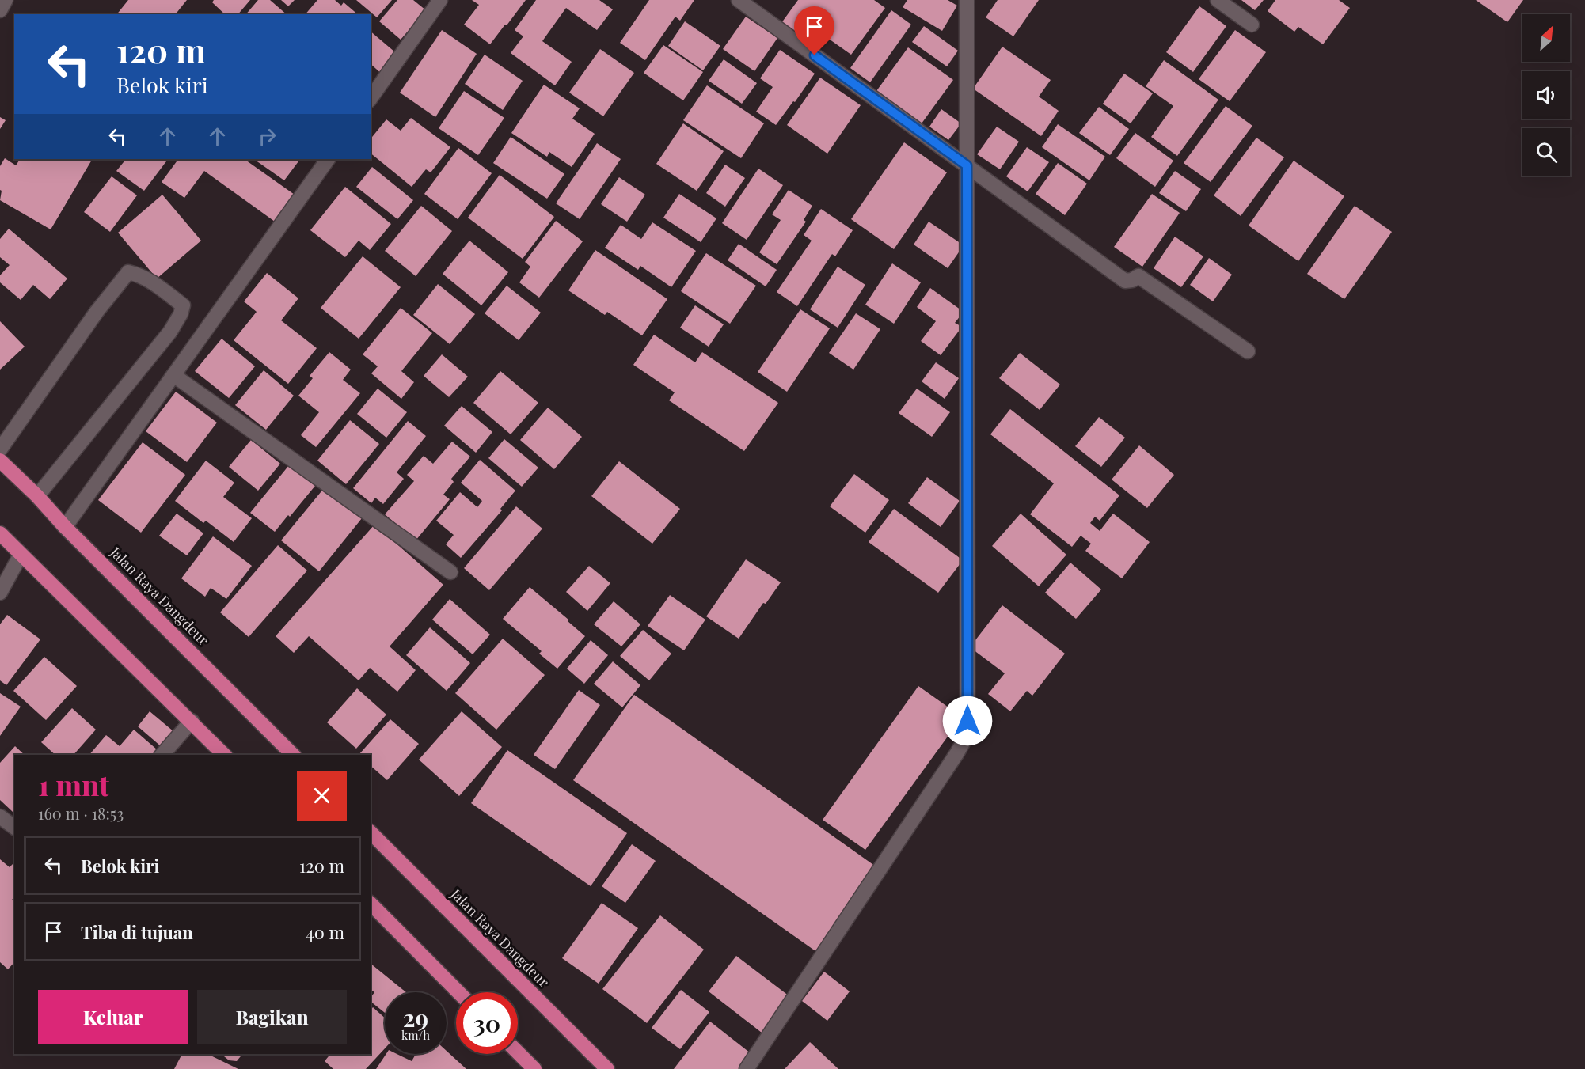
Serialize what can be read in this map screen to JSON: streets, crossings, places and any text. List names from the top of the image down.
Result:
{
  "streets": {
    "highway": ["Jalan Raya Dangdeur"]
  },
  "north": "top right",
  "page": {
    "turn": ["120 m", "Belok kiri"],
    "heading": ["1 mnt", "160 m · 18:53"],
    "list": [
      {
        "name": "Belok kiri",
        "value": "120 m"
      },
      {
        "name": "Tiba di tujuan",
        "value": "40 m"
      }
    ],
    "buttons": ["Keluar", "Bagikan"],
    "speed": "29 km/h",
    "limit": "30"
  }
}
